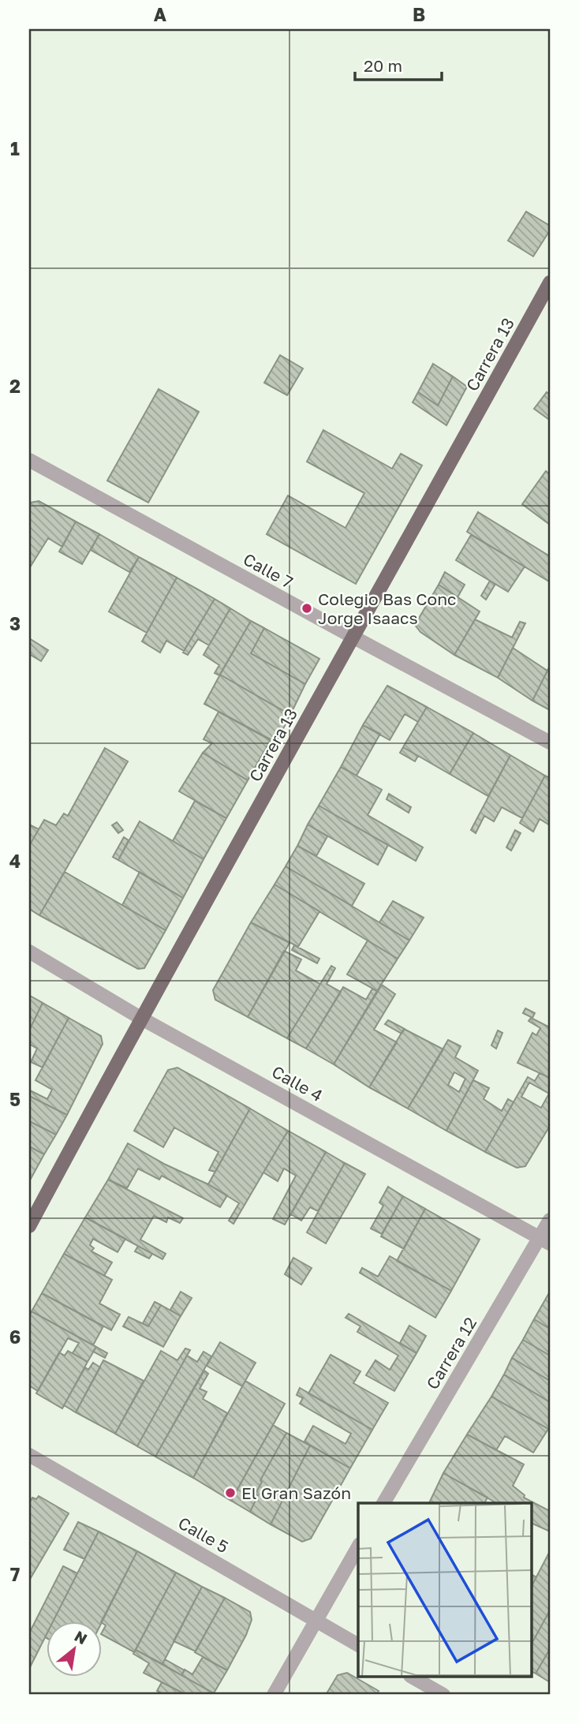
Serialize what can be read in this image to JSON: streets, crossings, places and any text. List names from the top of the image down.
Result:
{
  "streets": {
    "main road": ["Carrera 13"],
    "street": [
      "Calle 7",
      "Calle 4",
      "Carrera 12",
      "Calle 5"
    ]
  },
  "crossings": [
    ["Carrera 13", "Calle 7"],
    ["Carrera 13", "Calle 4"],
    ["Calle 4", "Carrera 12"]
  ],
  "places": ["Colegio Bas Conc Jorge Isaacs", "El Gran Sazón"],
  "scale_bar": "20 m",
  "north": "top right",
  "grid": {
    "columns": ["A", "B"],
    "rows": [
      "1",
      "2",
      "3",
      "4",
      "5",
      "6",
      "7"
    ]
  }
}
